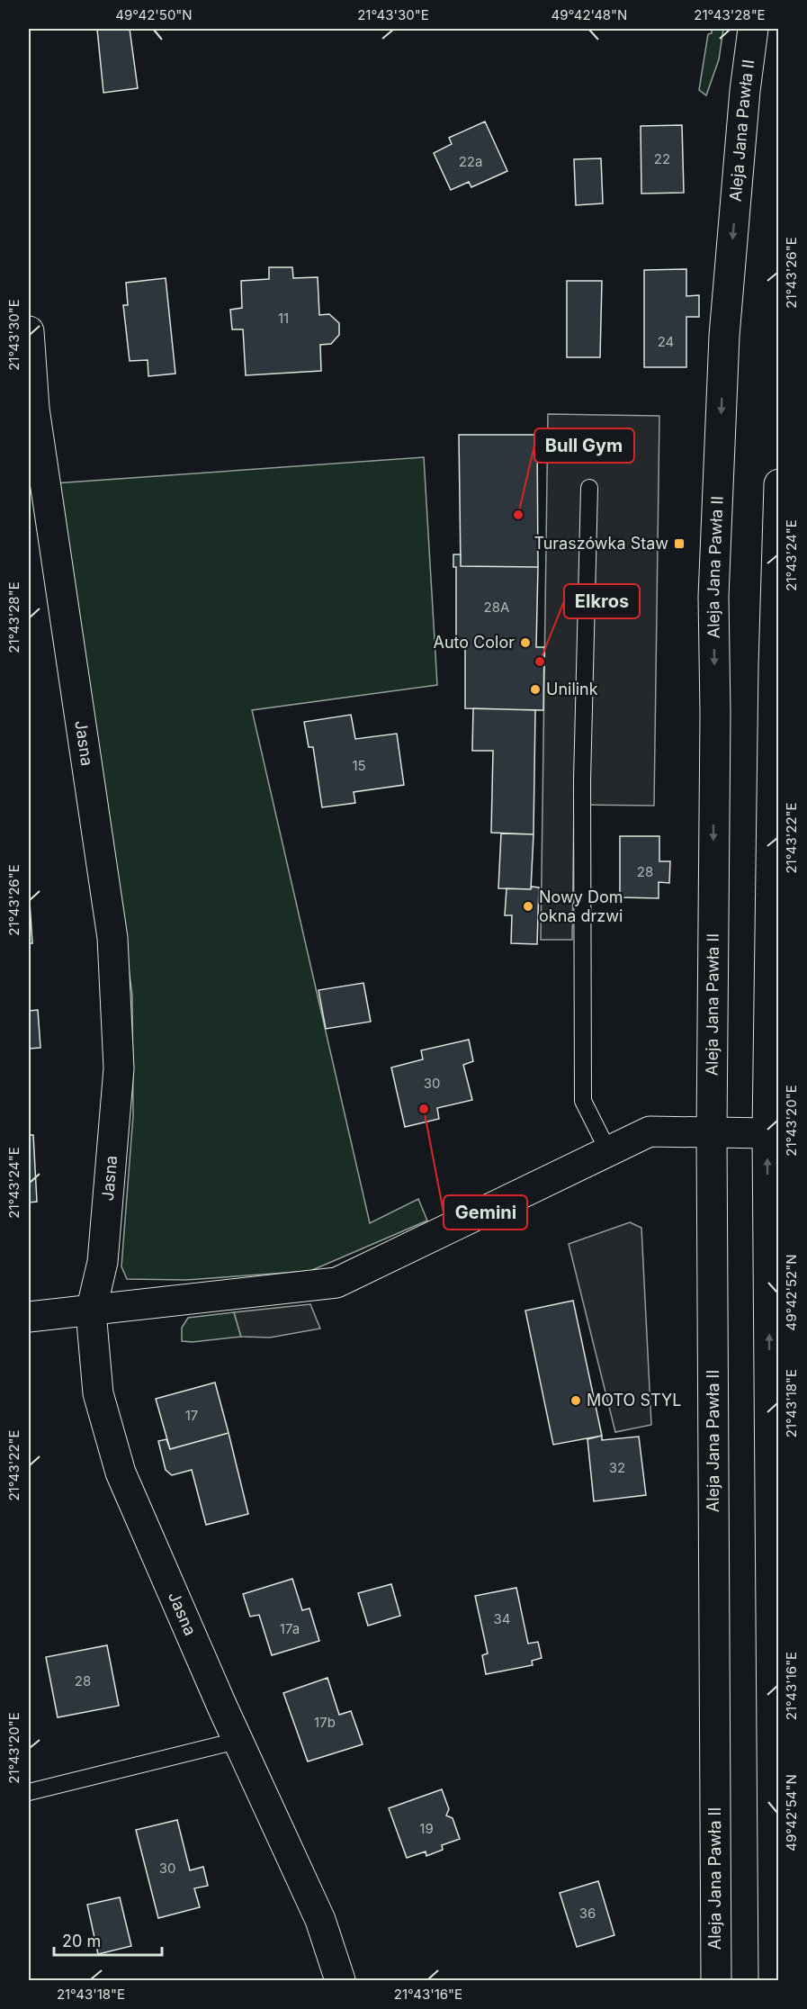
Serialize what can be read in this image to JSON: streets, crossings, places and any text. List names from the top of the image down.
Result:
{
  "streets": {
    "main road": ["Aleja Jana Pawła II", "Jasna"]
  },
  "places": {
    "other": [
      "Bull Gym",
      "Auto Color",
      "Elkros",
      "Unilink",
      "Nowy Dom okna drzwi",
      "Gemini",
      "MOTO STYL"
    ],
    "transit": ["Turaszówka Staw"]
  },
  "house_numbers": [
    "22",
    "22a",
    "11",
    "24",
    "28A",
    "15",
    "28",
    "30",
    "17",
    "32",
    "34",
    "17a",
    "28",
    "17b",
    "19",
    "30",
    "36"
  ],
  "scale_bar": "20 m",
  "coordinates": [
    "49°42'50\"N",
    "21°43'30\"E",
    "49°42'48\"N",
    "21°43'28\"E",
    "21°43'26\"E",
    "21°43'24\"E",
    "21°43'22\"E",
    "21°43'20\"E",
    "49°42'52\"N",
    "21°43'18\"E",
    "21°43'16\"E",
    "49°42'54\"N"
  ]
}
